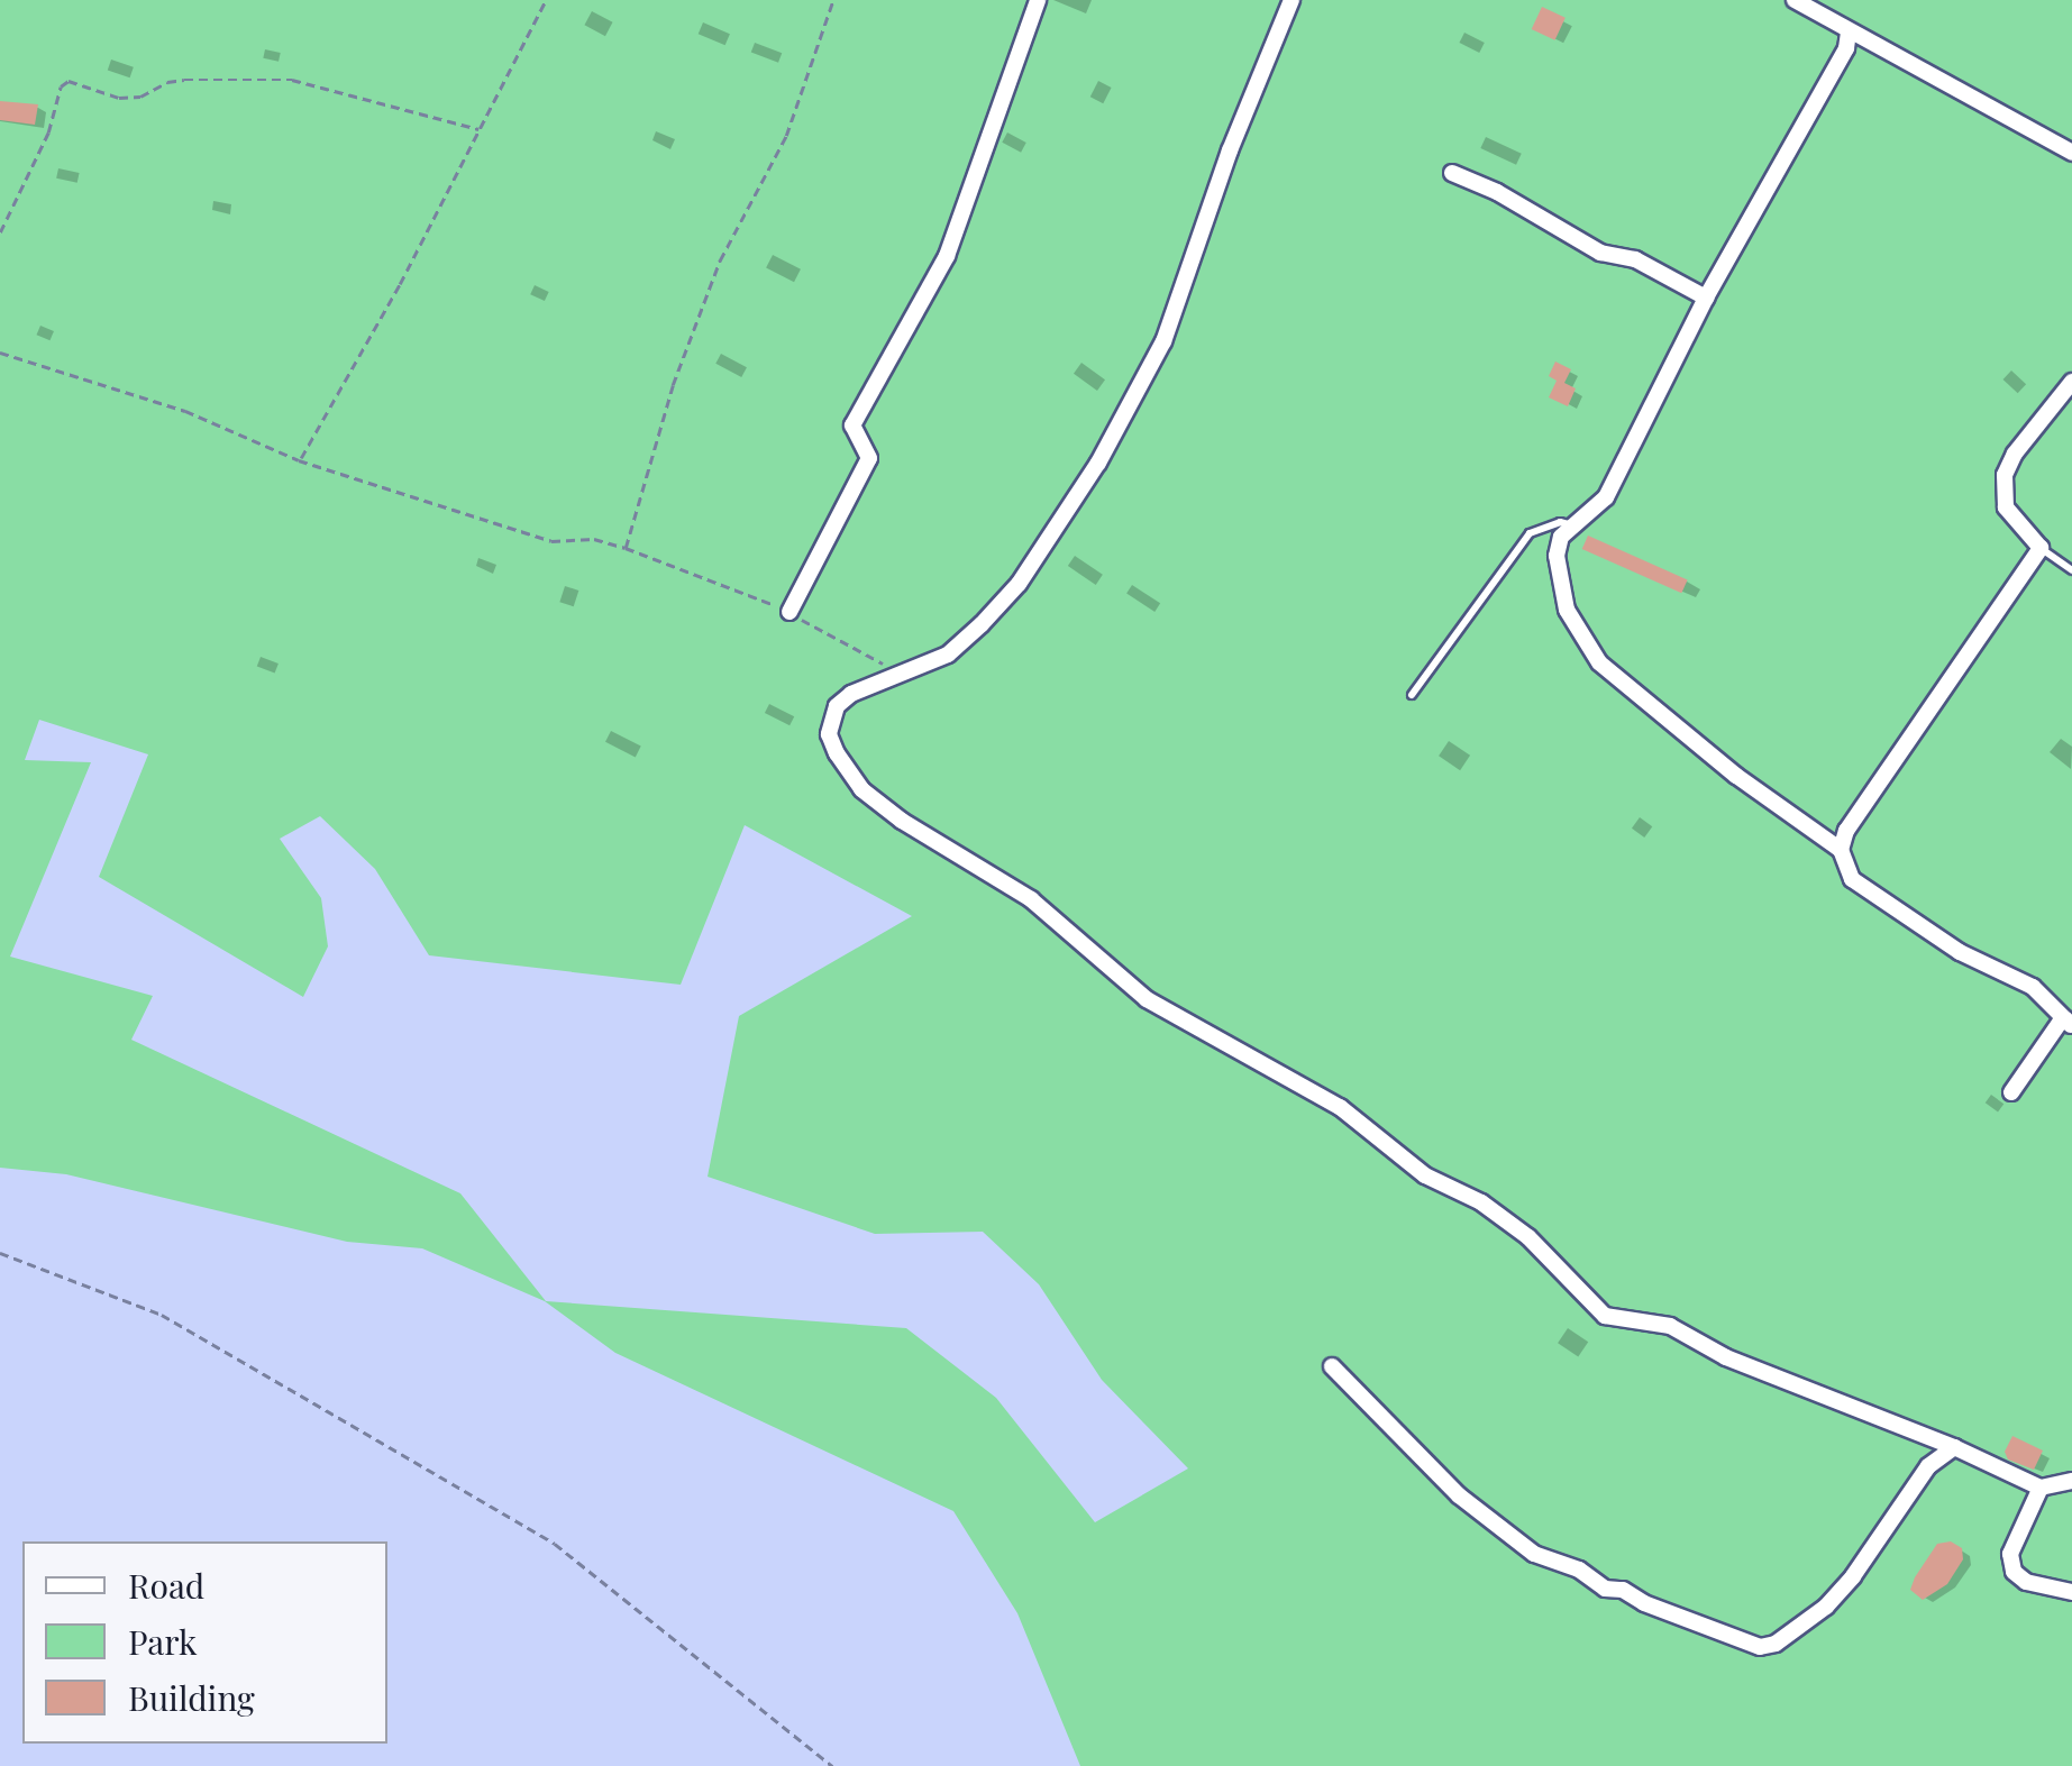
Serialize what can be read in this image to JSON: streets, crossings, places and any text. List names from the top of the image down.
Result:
{
  "legend": ["Road", "Park", "Building"]
}
